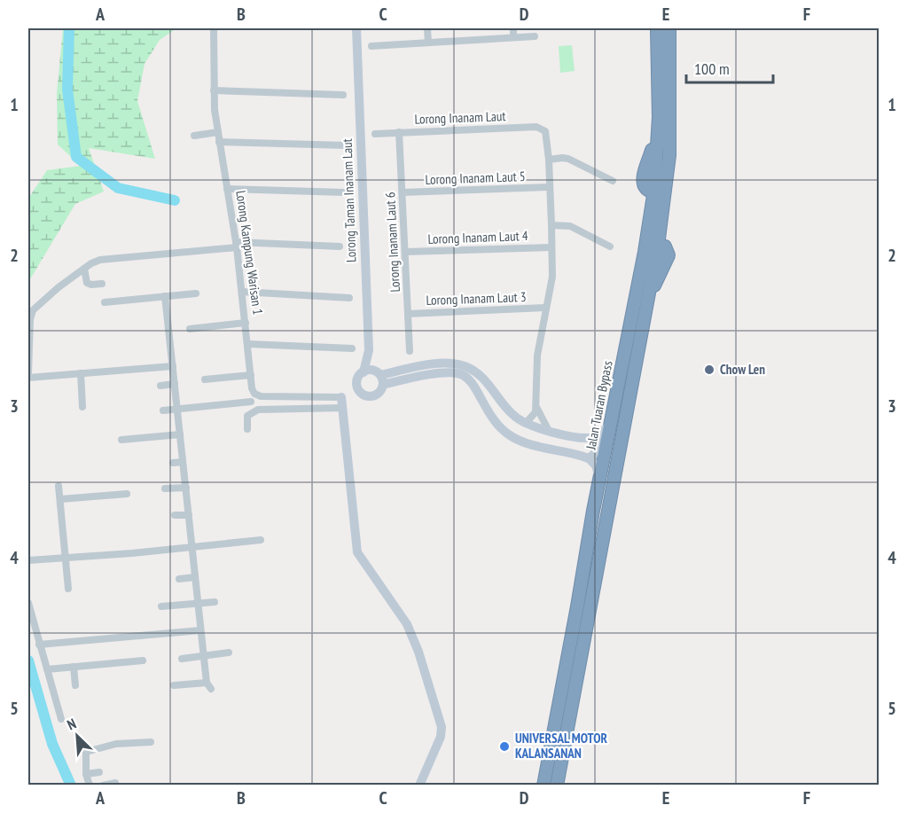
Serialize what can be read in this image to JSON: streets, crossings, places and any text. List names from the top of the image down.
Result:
{
  "streets": {
    "highway": ["Jalan Tuaran Bypass"],
    "main road": ["Lorong Taman Inanam Laut", "Lorong Kampung Warisan 1"],
    "street": [
      "Lorong Inanam Laut",
      "Lorong Inanam Laut 5",
      "Lorong Inanam Laut 4",
      "Lorong Inanam Laut 6",
      "Lorong Inanam Laut 3"
    ]
  },
  "crossings": [
    ["Lorong Inanam Laut", "Lorong Inanam Laut 6"],
    ["Lorong Inanam Laut 5", "Lorong Inanam Laut 6"],
    ["Lorong Taman Inanam Laut", "Lorong Kampung Warisan 1"],
    ["Lorong Inanam Laut 4", "Lorong Inanam Laut 6"],
    ["Lorong Inanam Laut 6", "Lorong Inanam Laut 3"]
  ],
  "places": ["Chow Len", "UNIVERSAL MOTOR KALANSANAN"],
  "scale_bar": "100 m",
  "north": "top left",
  "grid": {
    "columns": [
      "A",
      "B",
      "C",
      "D",
      "E",
      "F"
    ],
    "rows": [
      "1",
      "2",
      "3",
      "4",
      "5"
    ]
  }
}
